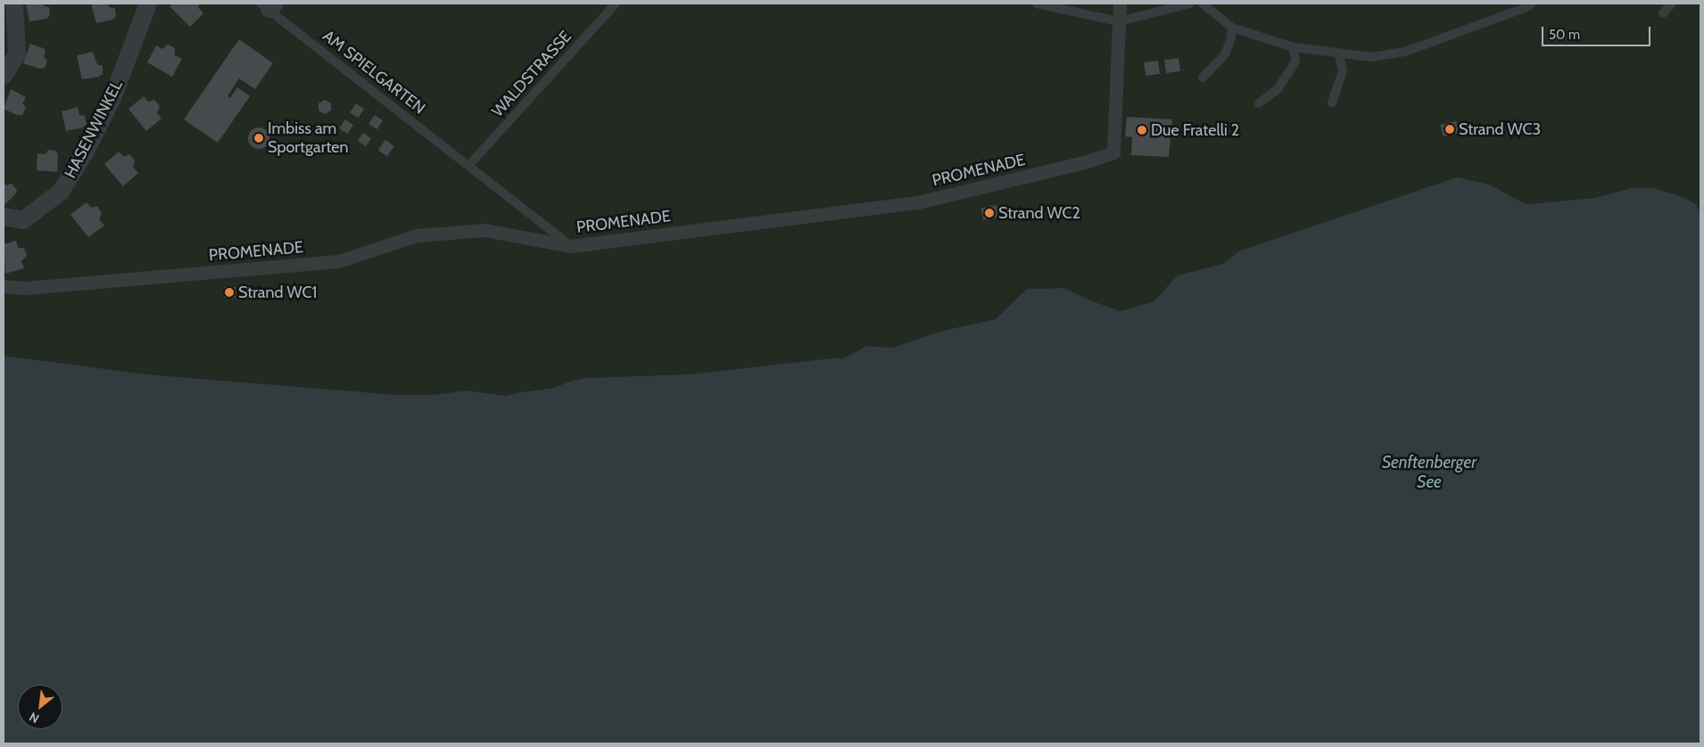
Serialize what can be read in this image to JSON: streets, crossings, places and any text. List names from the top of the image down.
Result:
{
  "streets": {
    "street": ["HASENWINKEL", "PROMENADE"],
    "lane": ["AM SPIELGARTEN", "WALDSTRASSE"]
  },
  "crossings": [
    ["AM SPIELGARTEN", "WALDSTRASSE"],
    ["AM SPIELGARTEN", "PROMENADE"]
  ],
  "water": ["Senftenberger See"],
  "places": [
    "Strand WC3",
    "Due Fratelli 2",
    "Imbiss am Sportgarten",
    "Strand WC2",
    "Strand WC1"
  ],
  "scale_bar": "50 m",
  "north": "bottom left"
}
